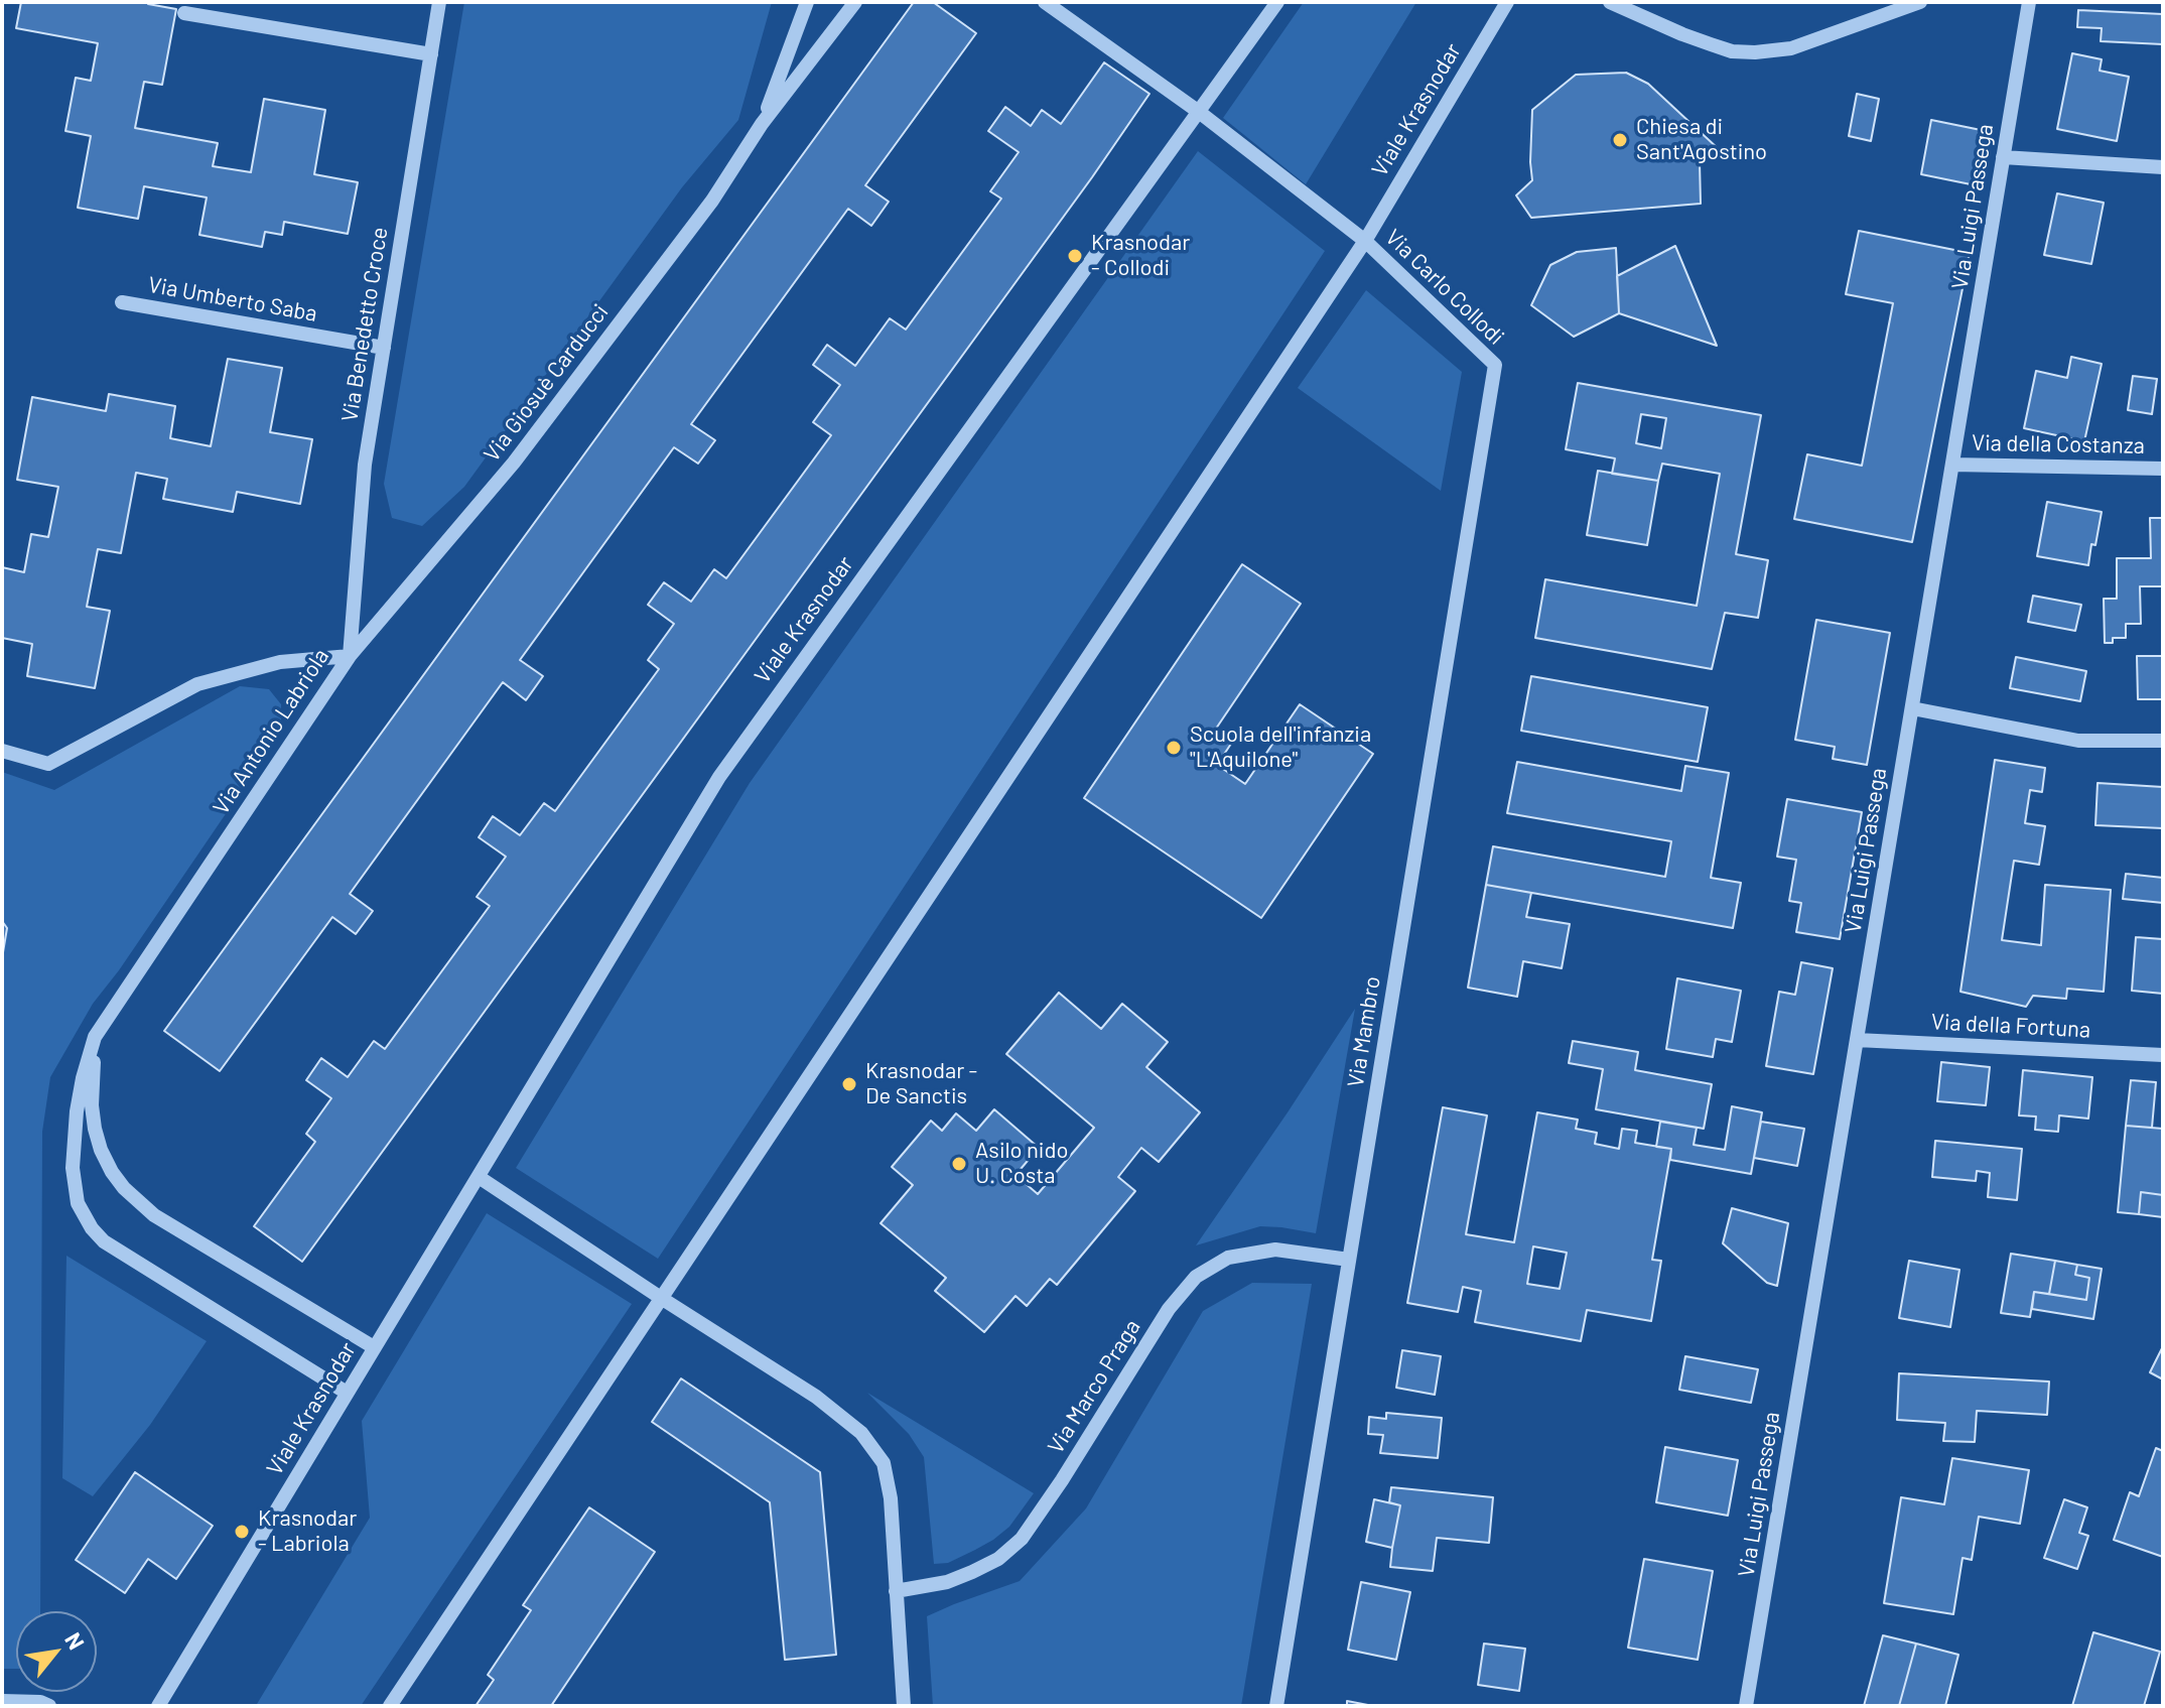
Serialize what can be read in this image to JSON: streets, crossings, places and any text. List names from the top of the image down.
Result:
{
  "streets": {
    "street": [
      "Viale Krasnodar",
      "Via Luigi Passega",
      "Via Carlo Collodi",
      "Via Umberto Saba",
      "Via Benedetto Croce",
      "Via Giosuè Carducci",
      "Via della Costanza",
      "Via Antonio Labriola",
      "Via della Fortuna",
      "Via Mambro",
      "Via Marco Praga"
    ]
  },
  "crossings": [
    ["Viale Krasnodar", "Via Carlo Collodi"],
    ["Viale Krasnodar", "Via Antonio Labriola"],
    ["Via Luigi Passega", "Via della Costanza"],
    ["Via Luigi Passega", "Via della Fortuna"],
    ["Via Carlo Collodi", "Via Mambro"],
    ["Via Umberto Saba", "Via Benedetto Croce"],
    ["Via Benedetto Croce", "Via Giosuè Carducci"],
    ["Via Benedetto Croce", "Via Antonio Labriola"],
    ["Via Giosuè Carducci", "Via Antonio Labriola"],
    ["Via Mambro", "Via Marco Praga"]
  ],
  "places": [
    "Chiesa di Sant'Agostino",
    "Krasnodar - Collodi",
    "Scuola dell'infanzia \"L'Aquilone\"",
    "Krasnodar - De Sanctis",
    "Asilo nido U. Costa",
    "Krasnodar - Labriola"
  ],
  "north": "top right"
}
